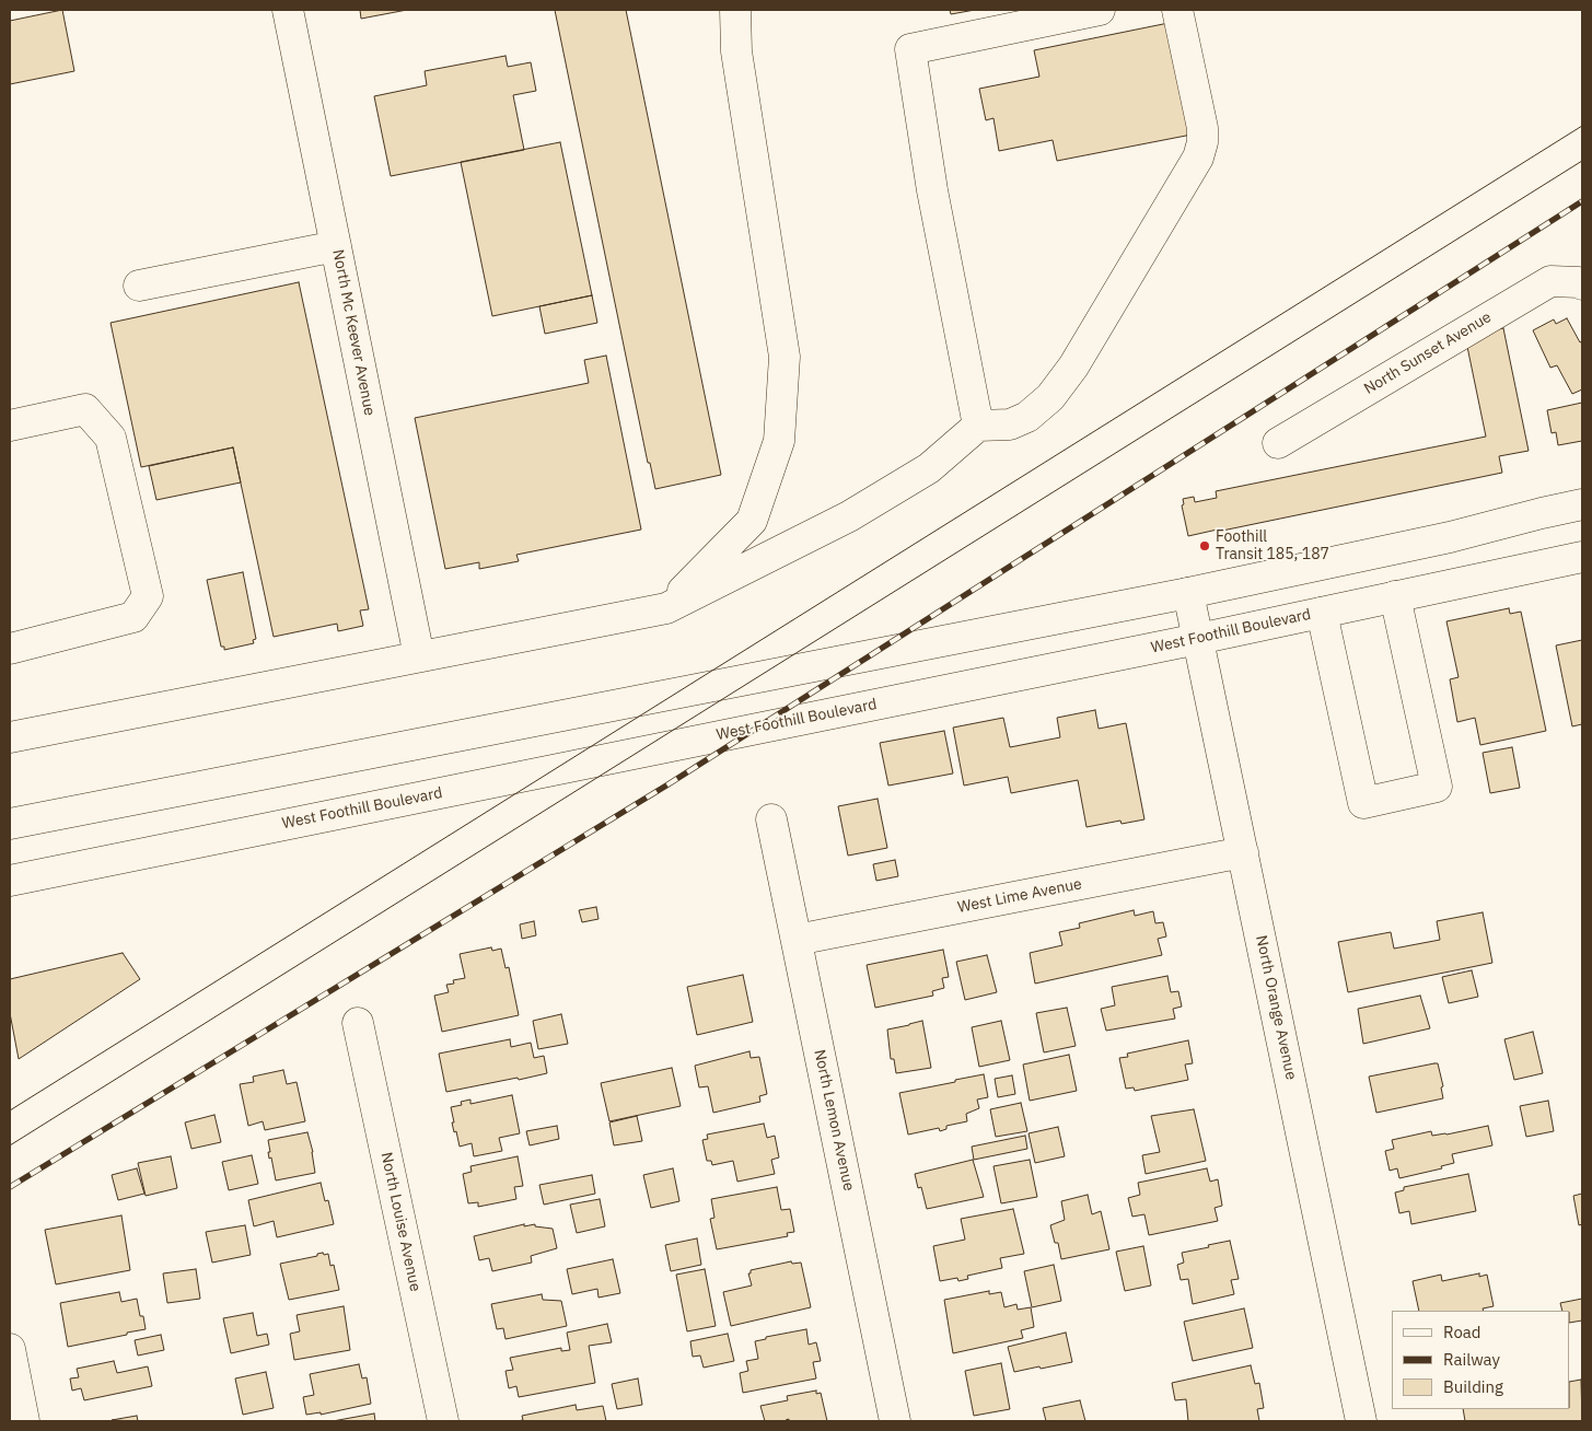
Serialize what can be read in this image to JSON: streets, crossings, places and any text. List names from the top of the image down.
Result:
{
  "streets": {
    "street": [
      "North Mc Keever Avenue",
      "North Sunset Avenue",
      "West Foothill Boulevard",
      "West Lime Avenue",
      "North Orange Avenue",
      "North Lemon Avenue",
      "North Louise Avenue"
    ]
  },
  "crossings": [
    ["West Foothill Boulevard", "North Orange Avenue"],
    ["West Lime Avenue", "North Orange Avenue"],
    ["West Lime Avenue", "North Lemon Avenue"]
  ],
  "places": ["Foothill Transit 185, 187"],
  "legend": ["Road", "Railway", "Building"]
}
